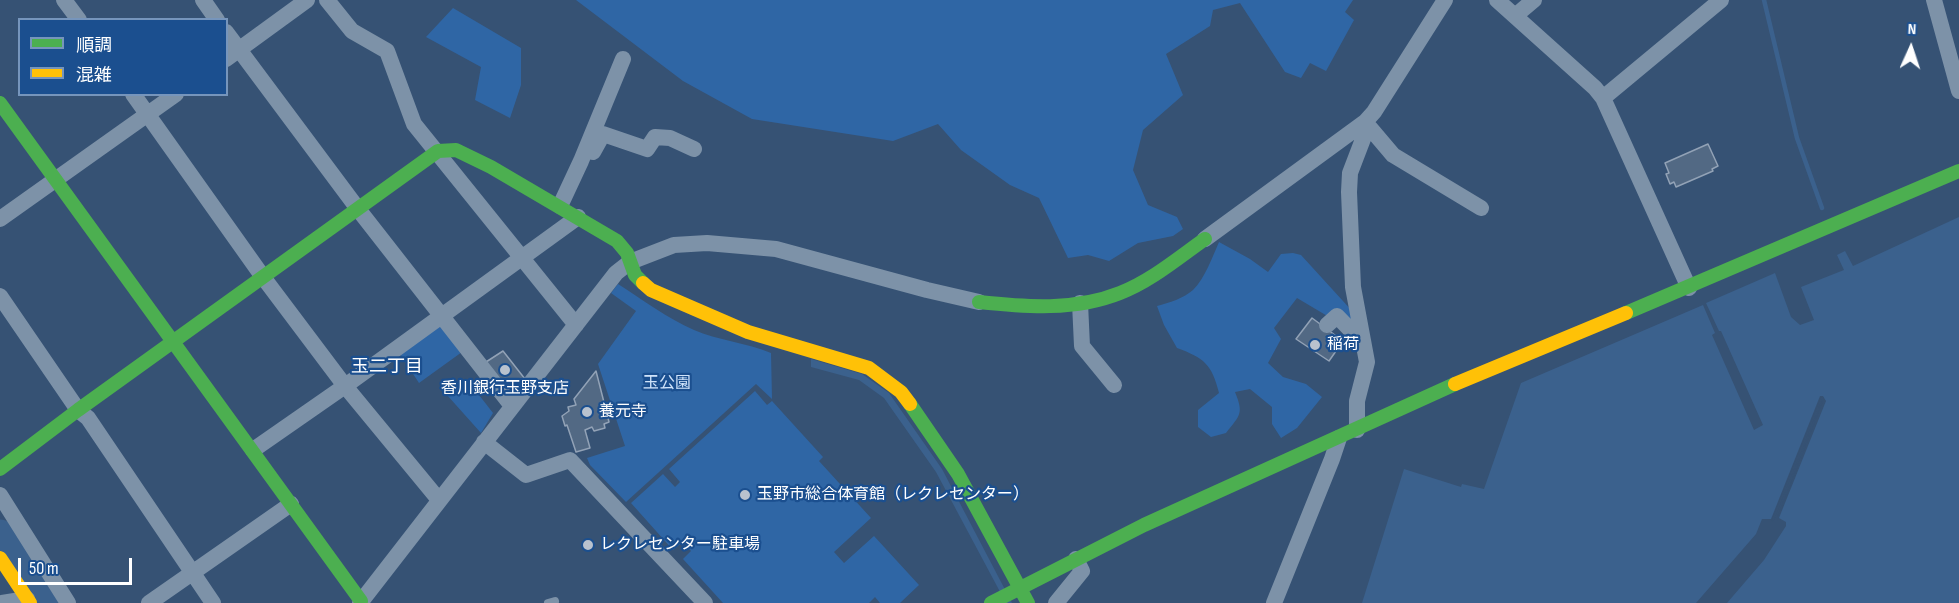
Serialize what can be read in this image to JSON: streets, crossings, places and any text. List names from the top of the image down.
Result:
{
  "districts": ["玉二丁目"],
  "parks": ["玉公園"],
  "places": [
    "稲荷",
    "香川銀行玉野支店",
    "養元寺",
    "玉野市総合体育館（レクレセンター）",
    "レクレセンター駐車場"
  ],
  "legend": ["順調", "混雑"],
  "scale_bar": "50 m",
  "north": "top"
}
